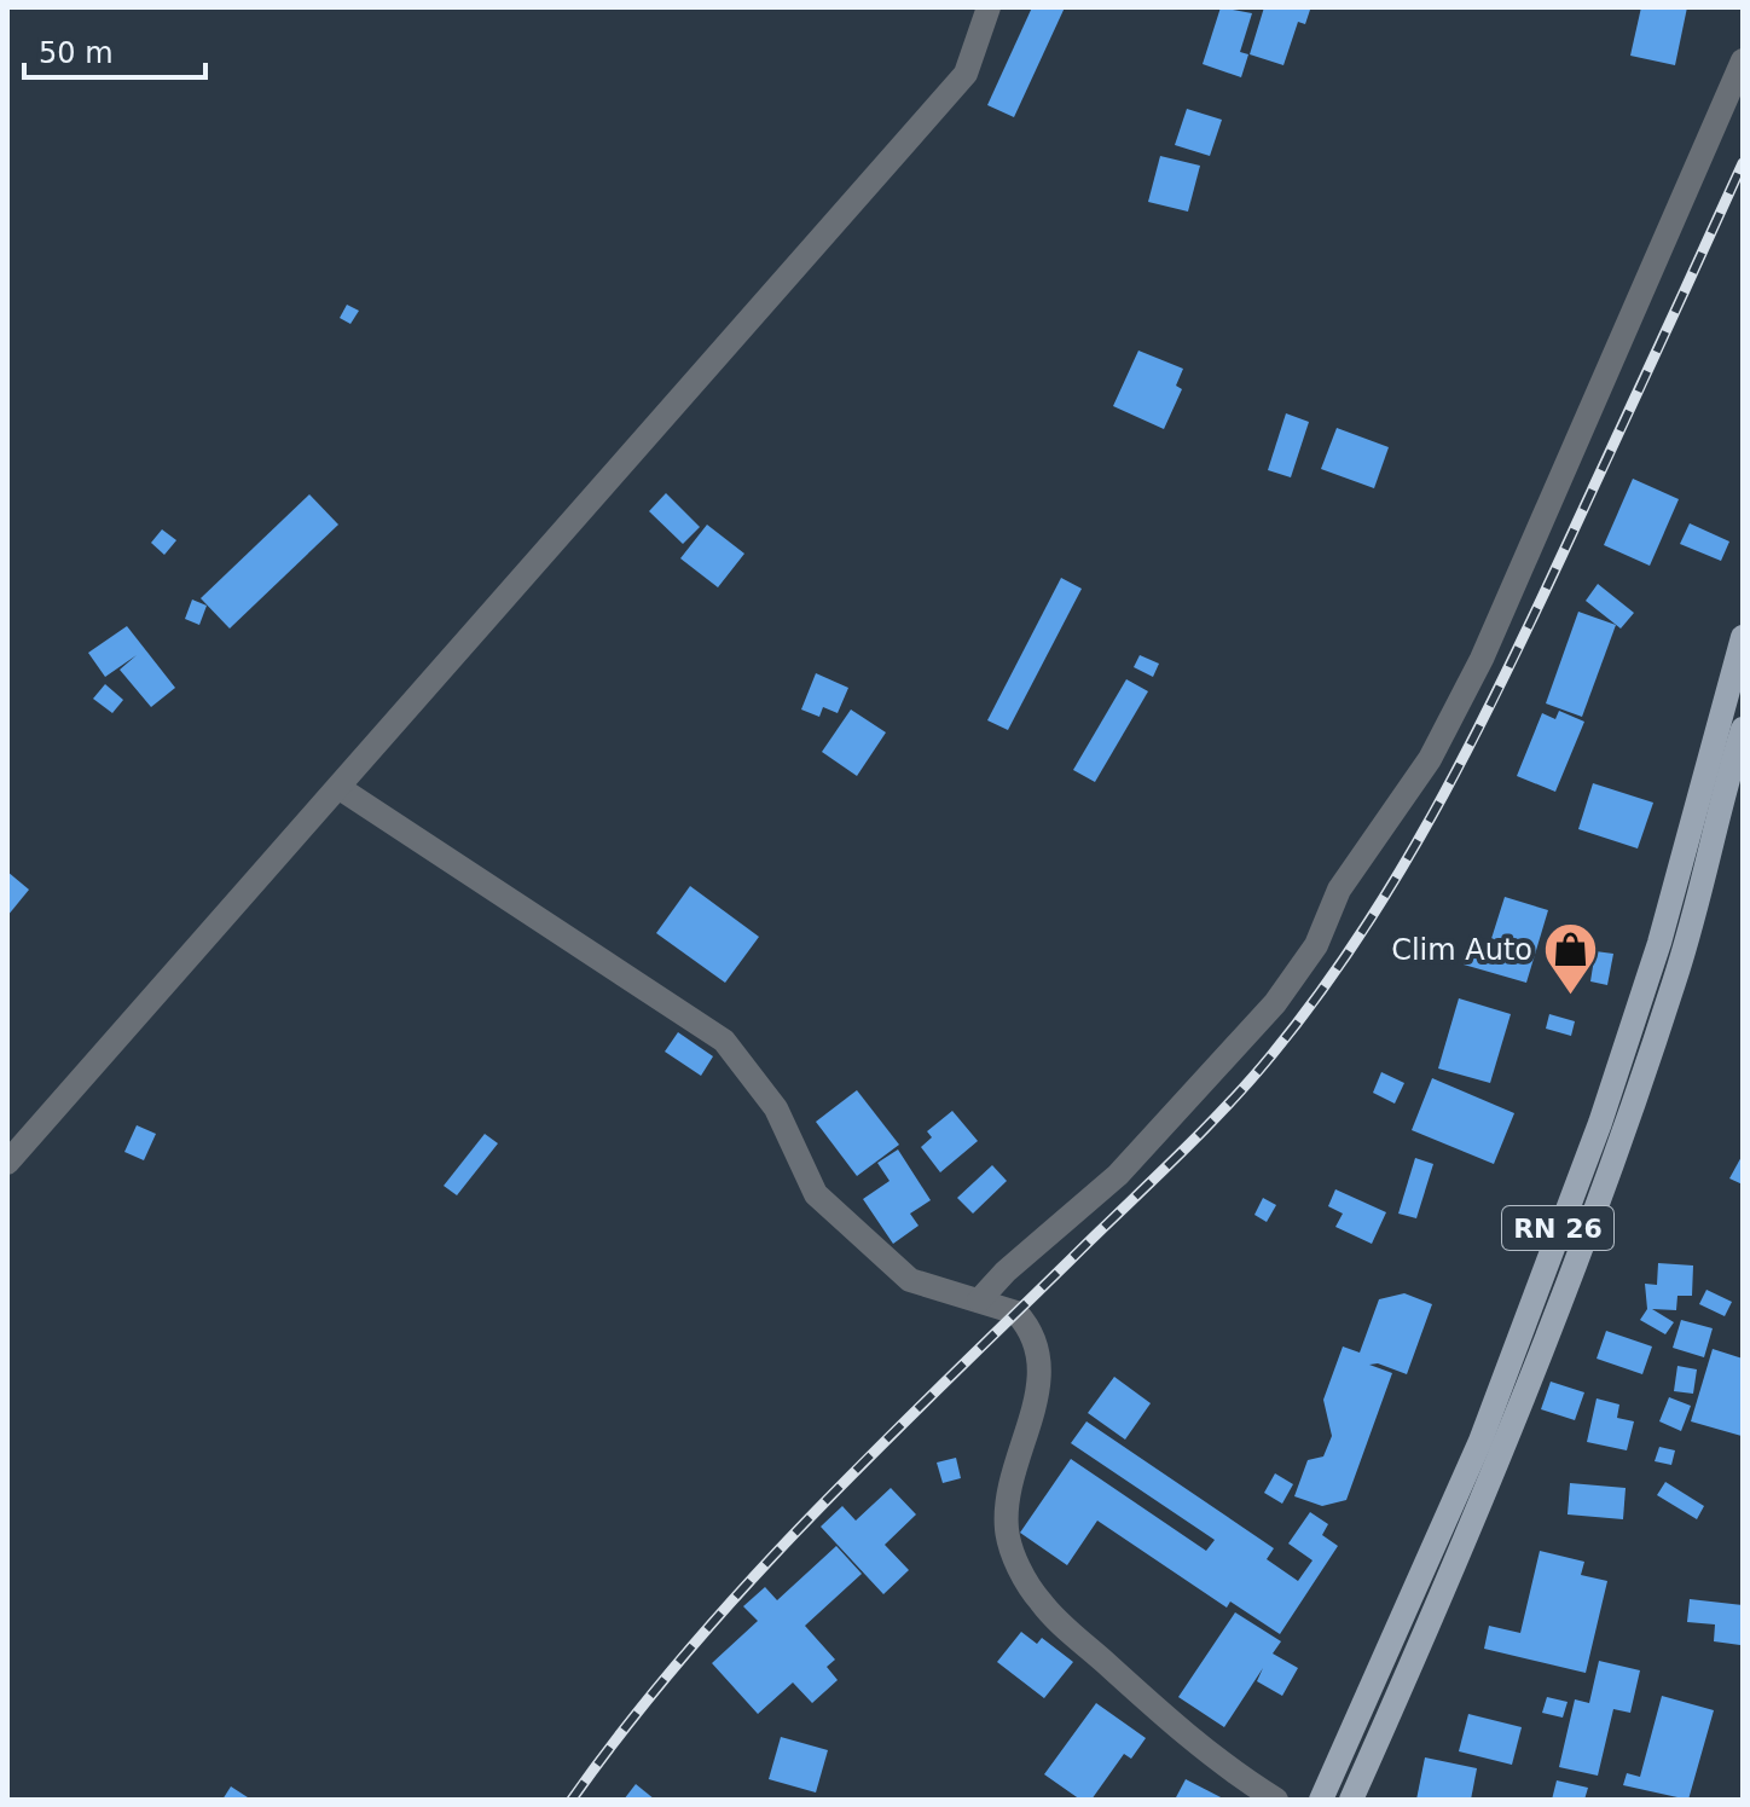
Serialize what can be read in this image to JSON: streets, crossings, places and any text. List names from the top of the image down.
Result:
{
  "streets": {
    "main road": ["RN 26"]
  },
  "places": {
    "shop": ["Clim Auto"]
  },
  "scale_bar": "50 m"
}
